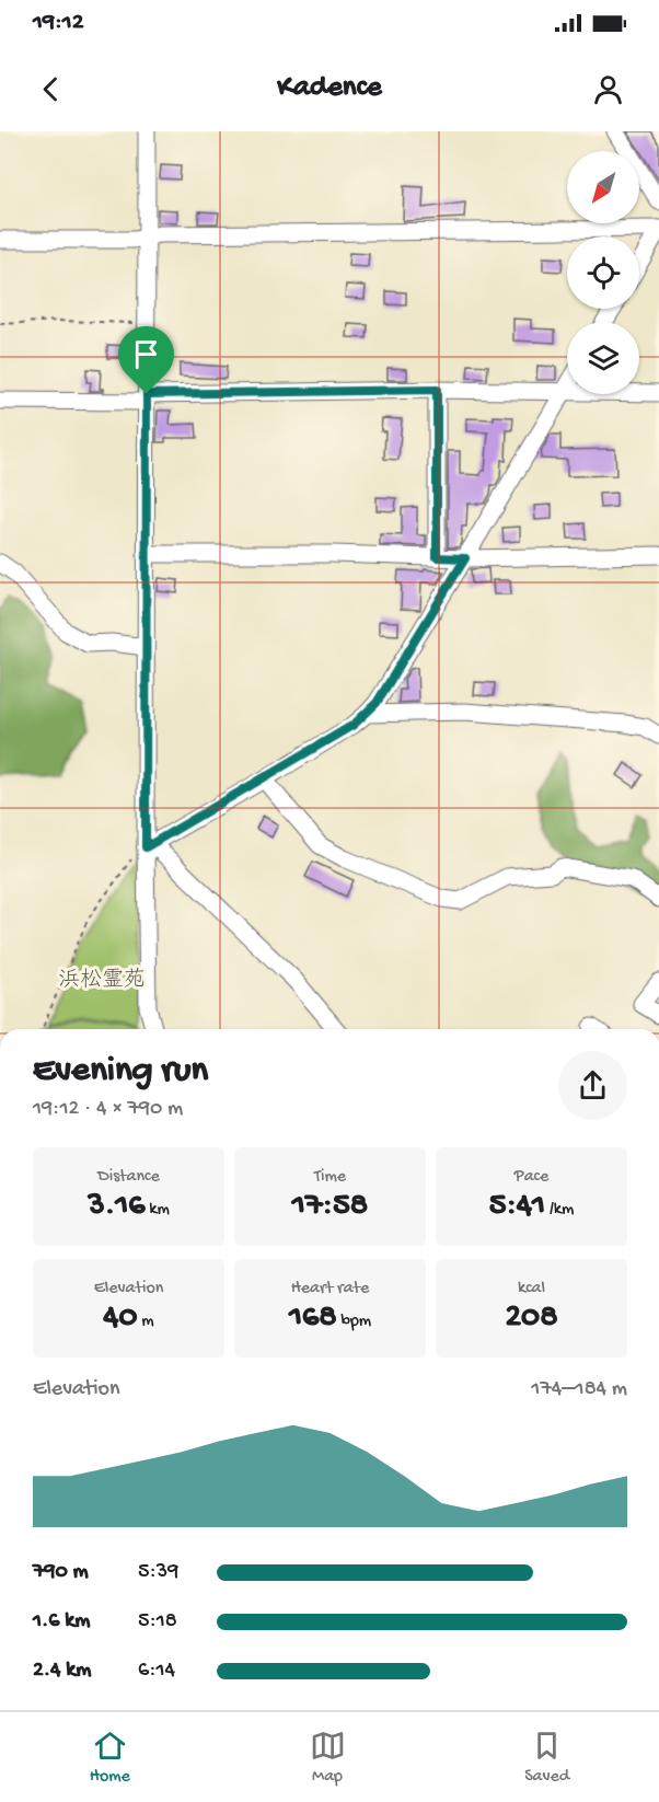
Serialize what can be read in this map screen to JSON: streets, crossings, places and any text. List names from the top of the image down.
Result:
{
  "parks": ["浜松霊苑"],
  "north": "bottom left",
  "page": {
    "status": "19:12",
    "header": "Kadence",
    "heading": ["Evening run", "19:12 · 4 × 790 m"],
    "stats": [
      ["Distance", "3.16 km"],
      ["Time", "17:58"],
      ["Pace", "5:41 /km"],
      ["Elevation", "40 m"],
      ["Heart rate", "168 bpm"],
      ["kcal", "208"]
    ],
    "chart": ["Elevation", "174–184 m"],
    "list": [
      {
        "name": "790 m",
        "note": "5:39"
      },
      {
        "name": "1.6 km",
        "note": "5:18"
      },
      {
        "name": "2.4 km",
        "note": "6:14"
      }
    ],
    "tabs": ["Home", "Map", "Saved"]
  }
}
